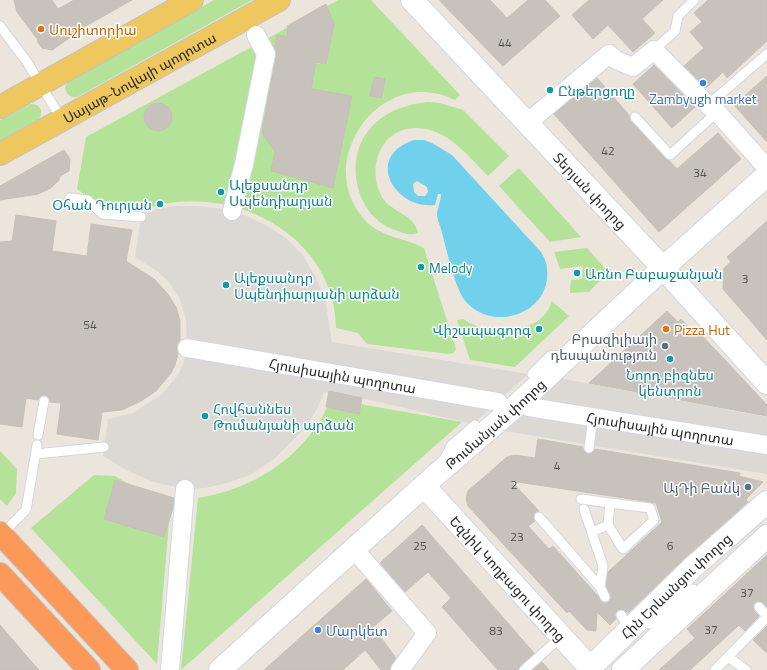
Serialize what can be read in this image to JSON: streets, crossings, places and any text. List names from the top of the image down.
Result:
{
  "streets": {
    "main road": ["Սայաթ-Նովայի պողոտա"],
    "street": [
      "Տերյան փողոց",
      "Հյուսիսային պողոտա",
      "Թումանյան փողոց",
      "Եզնիկ Կողբացու փողոց",
      "Հին Երևանցու փողոց"
    ]
  },
  "crossings": [
    ["Տերյան փողոց", "Թումանյան փողոց"],
    ["Թումանյան փողոց", "Եզնիկ Կողբացու փողոց"],
    ["Եզնիկ Կողբացու փողոց", "Հին Երևանցու փողոց"]
  ],
  "places": [
    "Սուշիտորիա",
    "Zambyugh market",
    "Ընթերցողը",
    "Ալեքսանդր Սպենդիարյան",
    "Օհան Դուրյան",
    "Melody",
    "Առնո Բաբաջանյան",
    "Ալեքսանդր Սպենդիարյանի արձան",
    "Վիշապագորգ",
    "Pizza Hut",
    "Բրազիլիայի դեսպանություն",
    "Նորդ բիզնես կենտրոն",
    "Հովհաննես Թումանյանի արձան",
    "ԱյԴի Բանկ",
    "Մարկետ"
  ],
  "house_numbers": [
    "44",
    "42",
    "34",
    "3",
    "54",
    "4",
    "2",
    "23",
    "25",
    "6",
    "37",
    "37",
    "83"
  ]
}
